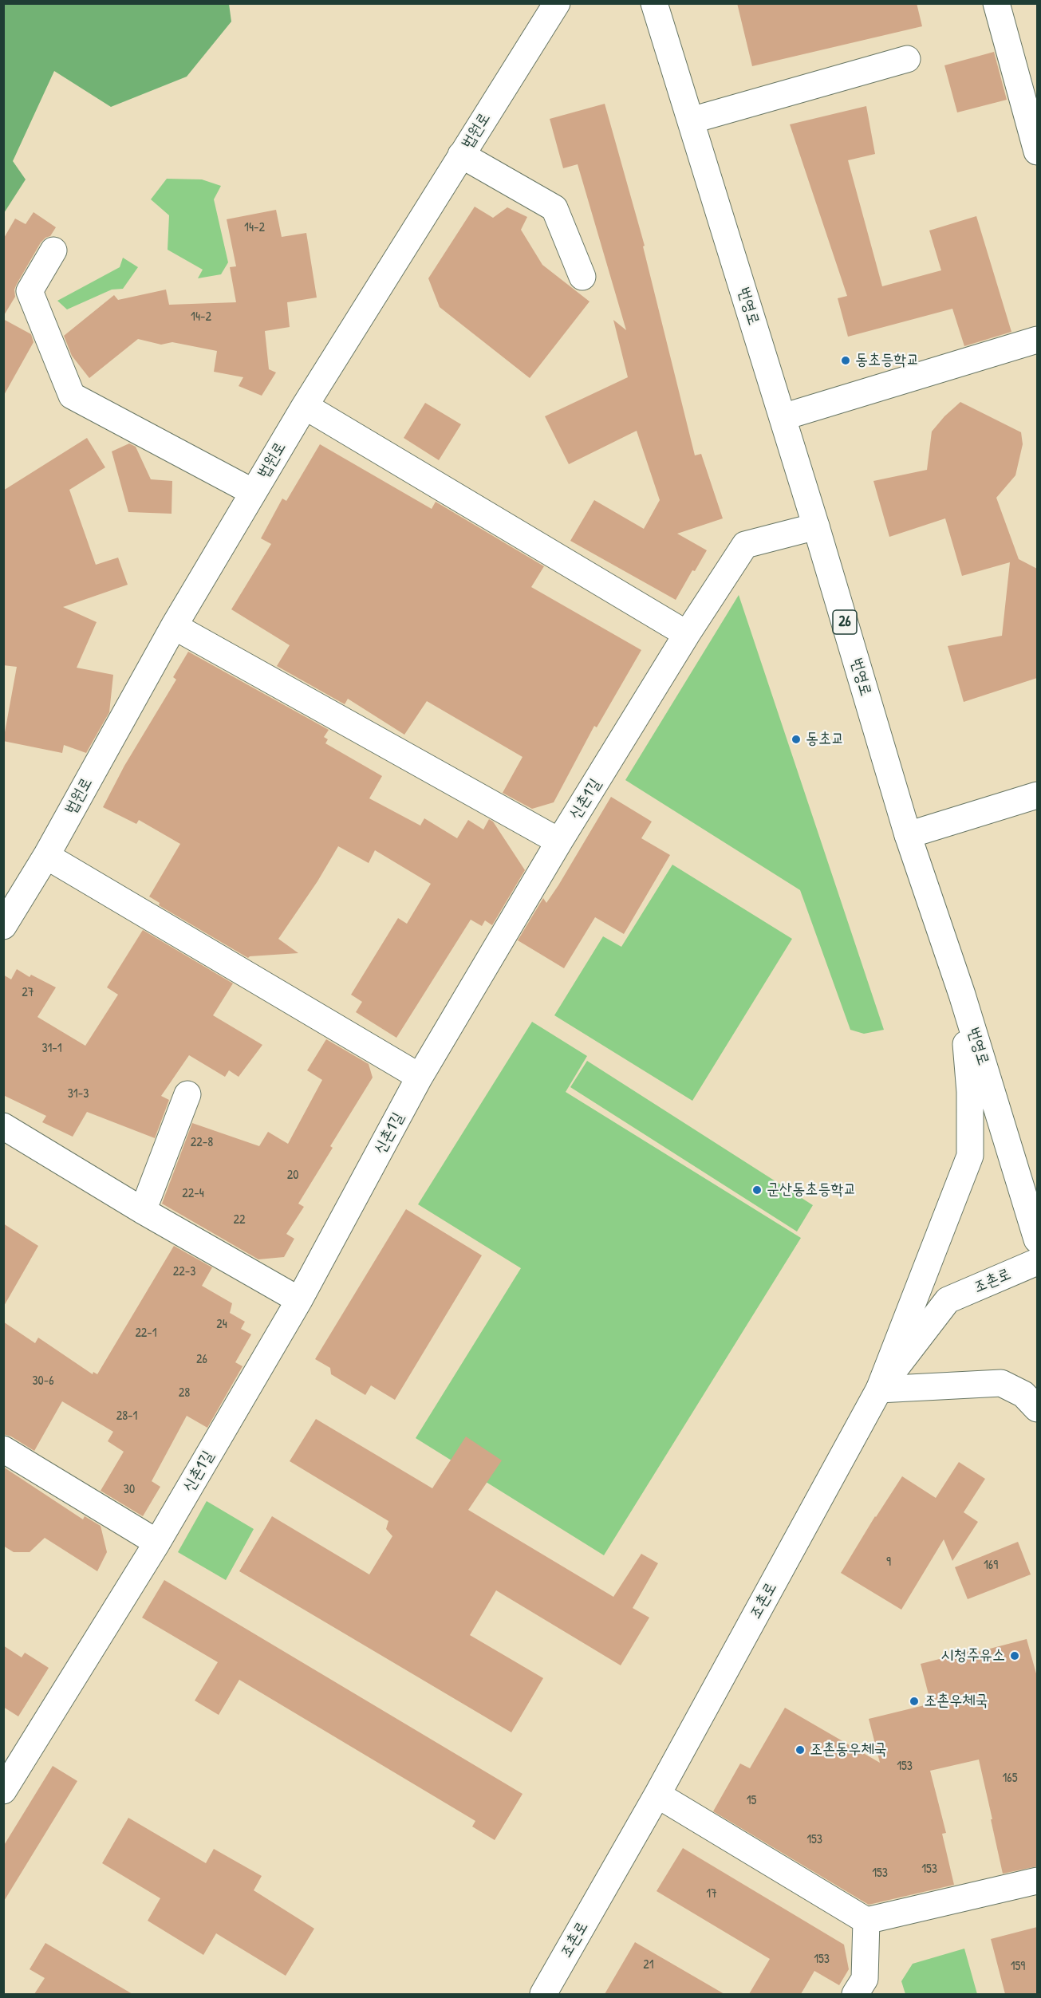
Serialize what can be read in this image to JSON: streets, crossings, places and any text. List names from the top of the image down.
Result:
{
  "streets": {
    "street": [
      "법원로",
      "번영로",
      "26",
      "신촌1길",
      "조촌로"
    ]
  },
  "crossings": [
    ["번영로", "신촌1길"]
  ],
  "places": [
    "동초등학교",
    "동초교",
    "군산동초등학교",
    "시청주유소",
    "조촌우체국",
    "조촌동우체국"
  ],
  "house_numbers": [
    "14-2",
    "14-2",
    "27",
    "31-1",
    "31-3",
    "22-8",
    "20",
    "22-4",
    "22",
    "22-3",
    "24",
    "22-1",
    "26",
    "30-6",
    "28",
    "28-1",
    "30",
    "9",
    "169",
    "153",
    "165",
    "15",
    "153",
    "153",
    "153",
    "17",
    "153",
    "21",
    "159"
  ]
}
